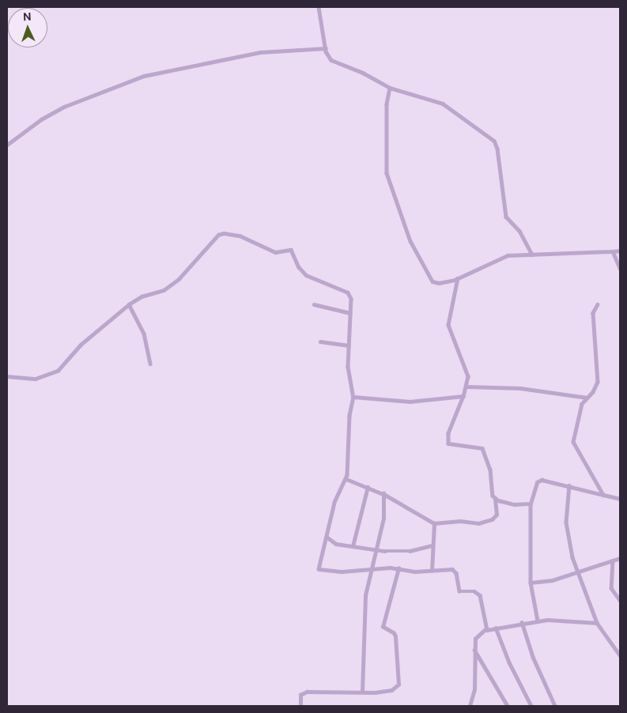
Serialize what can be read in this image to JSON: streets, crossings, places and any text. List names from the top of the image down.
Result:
{
  "north": "top"
}
